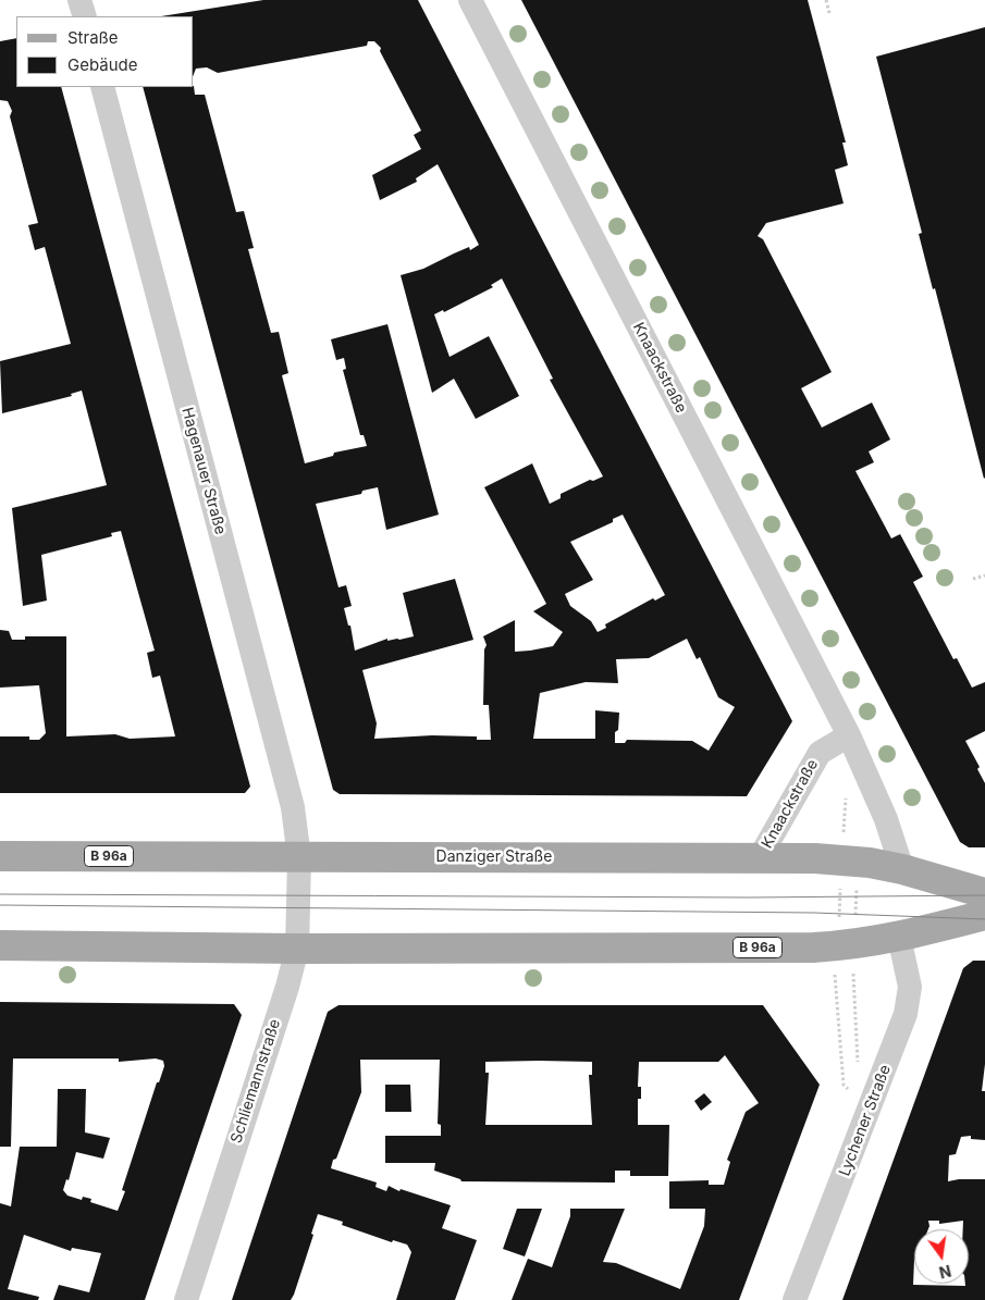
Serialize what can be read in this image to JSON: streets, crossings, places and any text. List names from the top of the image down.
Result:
{
  "streets": {
    "main road": ["B 96a", "Danziger Straße"],
    "street": [
      "Knaackstraße",
      "Hagenauer Straße",
      "Schliemannstraße",
      "Lychener Straße"
    ]
  },
  "crossings": [
    ["Knaackstraße", "Danziger Straße"],
    ["Hagenauer Straße", "Danziger Straße"],
    ["Hagenauer Straße", "Schliemannstraße"],
    ["B 96a", "Schliemannstraße"],
    ["B 96a", "Lychener Straße"],
    ["Danziger Straße", "Schliemannstraße"]
  ],
  "legend": ["Straße", "Gebäude"],
  "north": "bottom"
}
